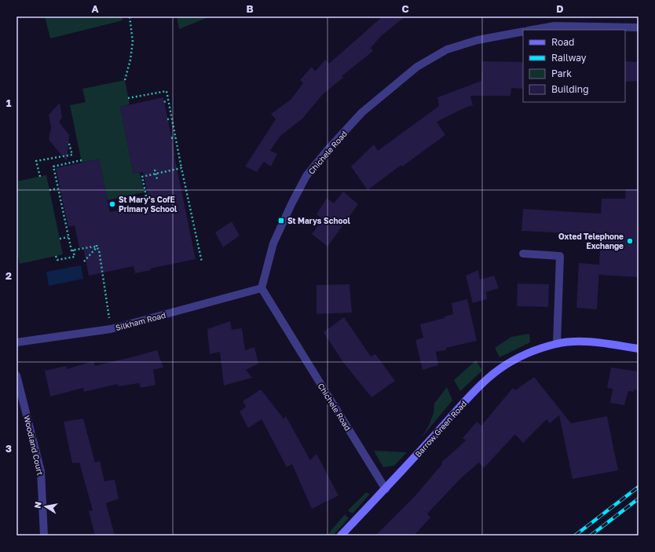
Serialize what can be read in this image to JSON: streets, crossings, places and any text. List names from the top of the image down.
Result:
{
  "streets": {
    "street": [
      "Chichele Road",
      "Silkham Road",
      "Barrow Green Road",
      "Woodland Court"
    ]
  },
  "crossings": [
    ["Chichele Road", "Silkham Road"],
    ["Chichele Road", "Barrow Green Road"]
  ],
  "places": {
    "other": ["St Mary's CofE Primary School", "Oxted Telephone Exchange"],
    "transit": ["St Marys School"]
  },
  "legend": [
    "Road",
    "Railway",
    "Park",
    "Building"
  ],
  "north": "left",
  "grid": {
    "columns": [
      "A",
      "B",
      "C",
      "D"
    ],
    "rows": ["1", "2", "3"]
  }
}
